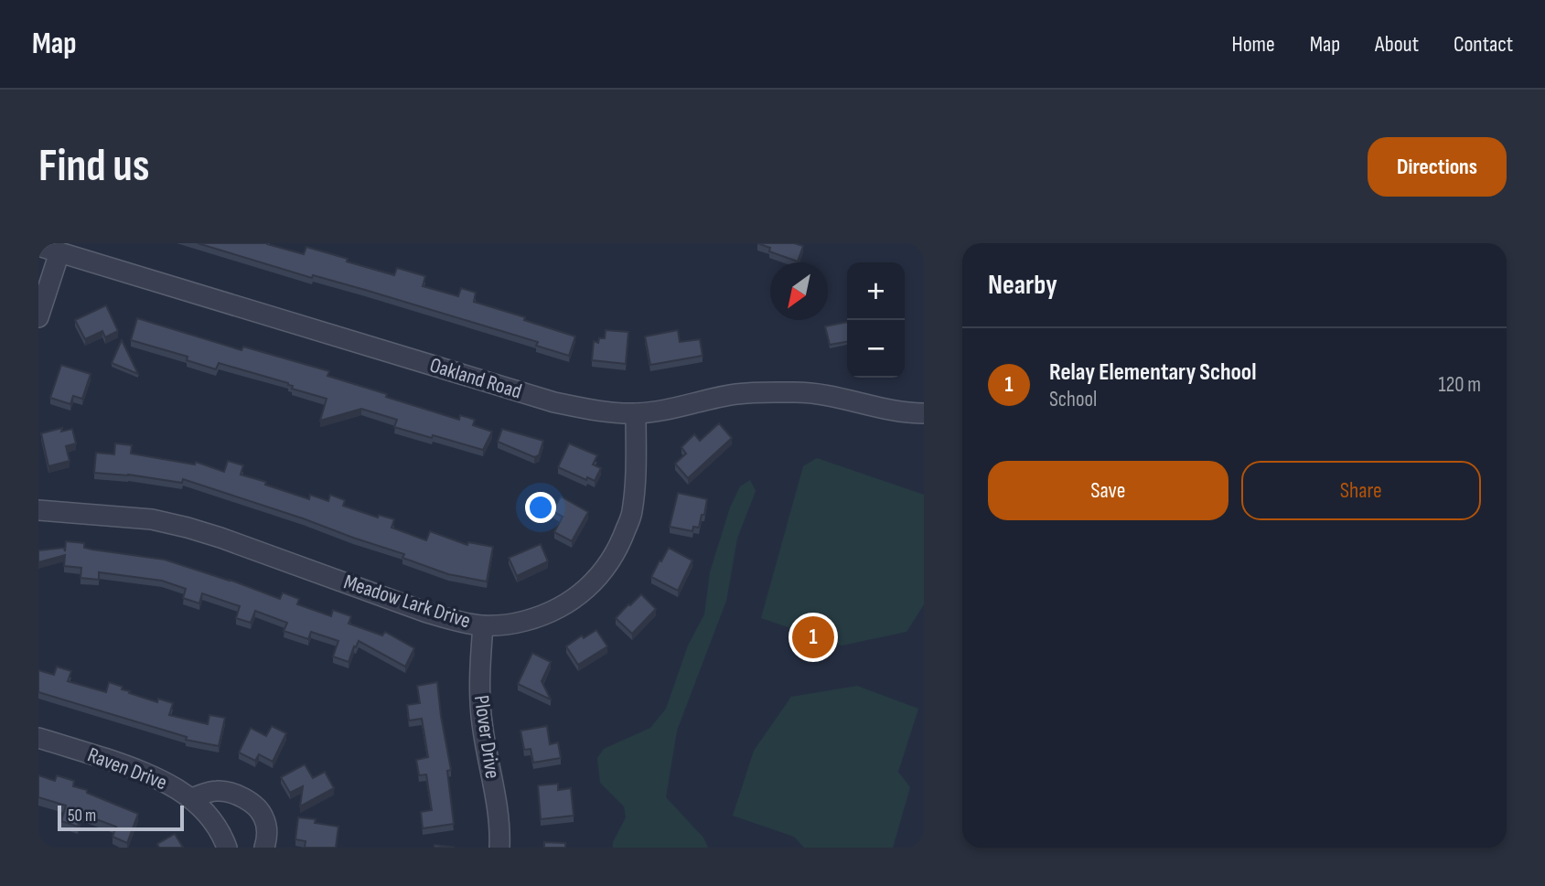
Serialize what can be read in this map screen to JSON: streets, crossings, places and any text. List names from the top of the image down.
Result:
{
  "streets": {
    "street": [
      "Oakland Road",
      "Meadow Lark Drive",
      "Plover Drive",
      "Raven Drive"
    ]
  },
  "crossings": [
    ["Oakland Road", "Meadow Lark Drive"],
    ["Meadow Lark Drive", "Plover Drive"]
  ],
  "scale_bar": "50 m",
  "north": "bottom left",
  "page": {
    "header": "Map",
    "nav": [
      "Home",
      "Map",
      "About",
      "Contact"
    ],
    "buttons": [
      "Directions",
      ["Save", "Share"]
    ],
    "title": "Find us",
    "heading": "Nearby",
    "map_buttons": ["+", "−"],
    "list": [
      {
        "mark": "1",
        "name": "Relay Elementary School",
        "note": "School",
        "value": "120 m"
      }
    ],
    "pins": "1",
    "scale": "50 m"
  }
}
